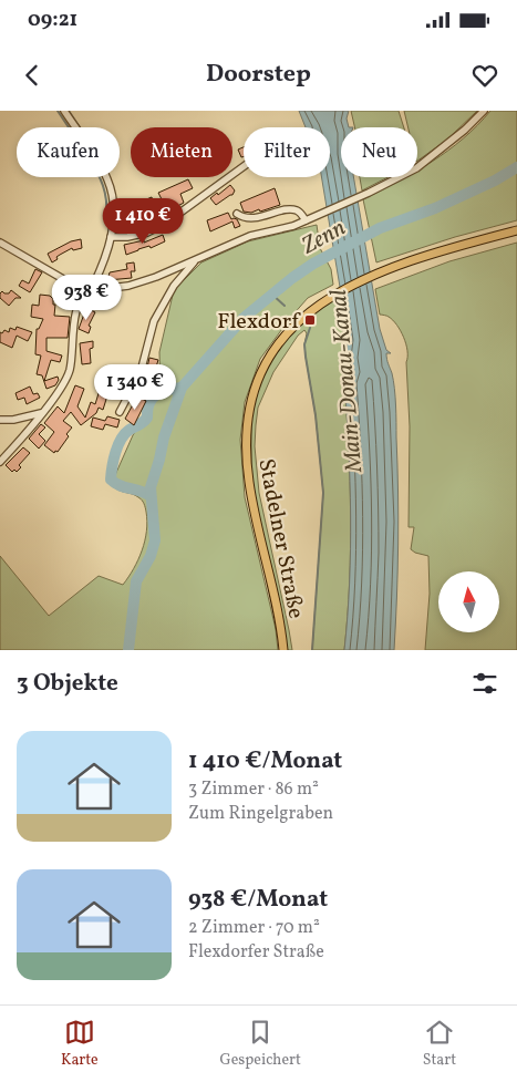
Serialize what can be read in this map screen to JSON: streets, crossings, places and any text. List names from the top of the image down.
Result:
{
  "streets": {
    "main road": ["Stadelner Straße"]
  },
  "water": ["Zenn", "Main-Donau-Kanal"],
  "places": {
    "transit": ["Flexdorf"]
  },
  "north": "top",
  "page": {
    "status": "09:21",
    "header": "Doorstep",
    "chip": [
      "Kaufen",
      "Mieten",
      "Filter",
      "Neu"
    ],
    "price": ["1 410 €", "938 €", "1 340 €"],
    "heading": "3 Objekte",
    "list": [
      {
        "name": "1 410 €/Monat",
        "note": "3 Zimmer · 86 m² · Zum Ringelgraben"
      },
      {
        "name": "938 €/Monat",
        "note": "2 Zimmer · 70 m² · Flexdorfer Straße"
      }
    ],
    "tabs": ["Karte", "Gespeichert", "Start"]
  }
}
